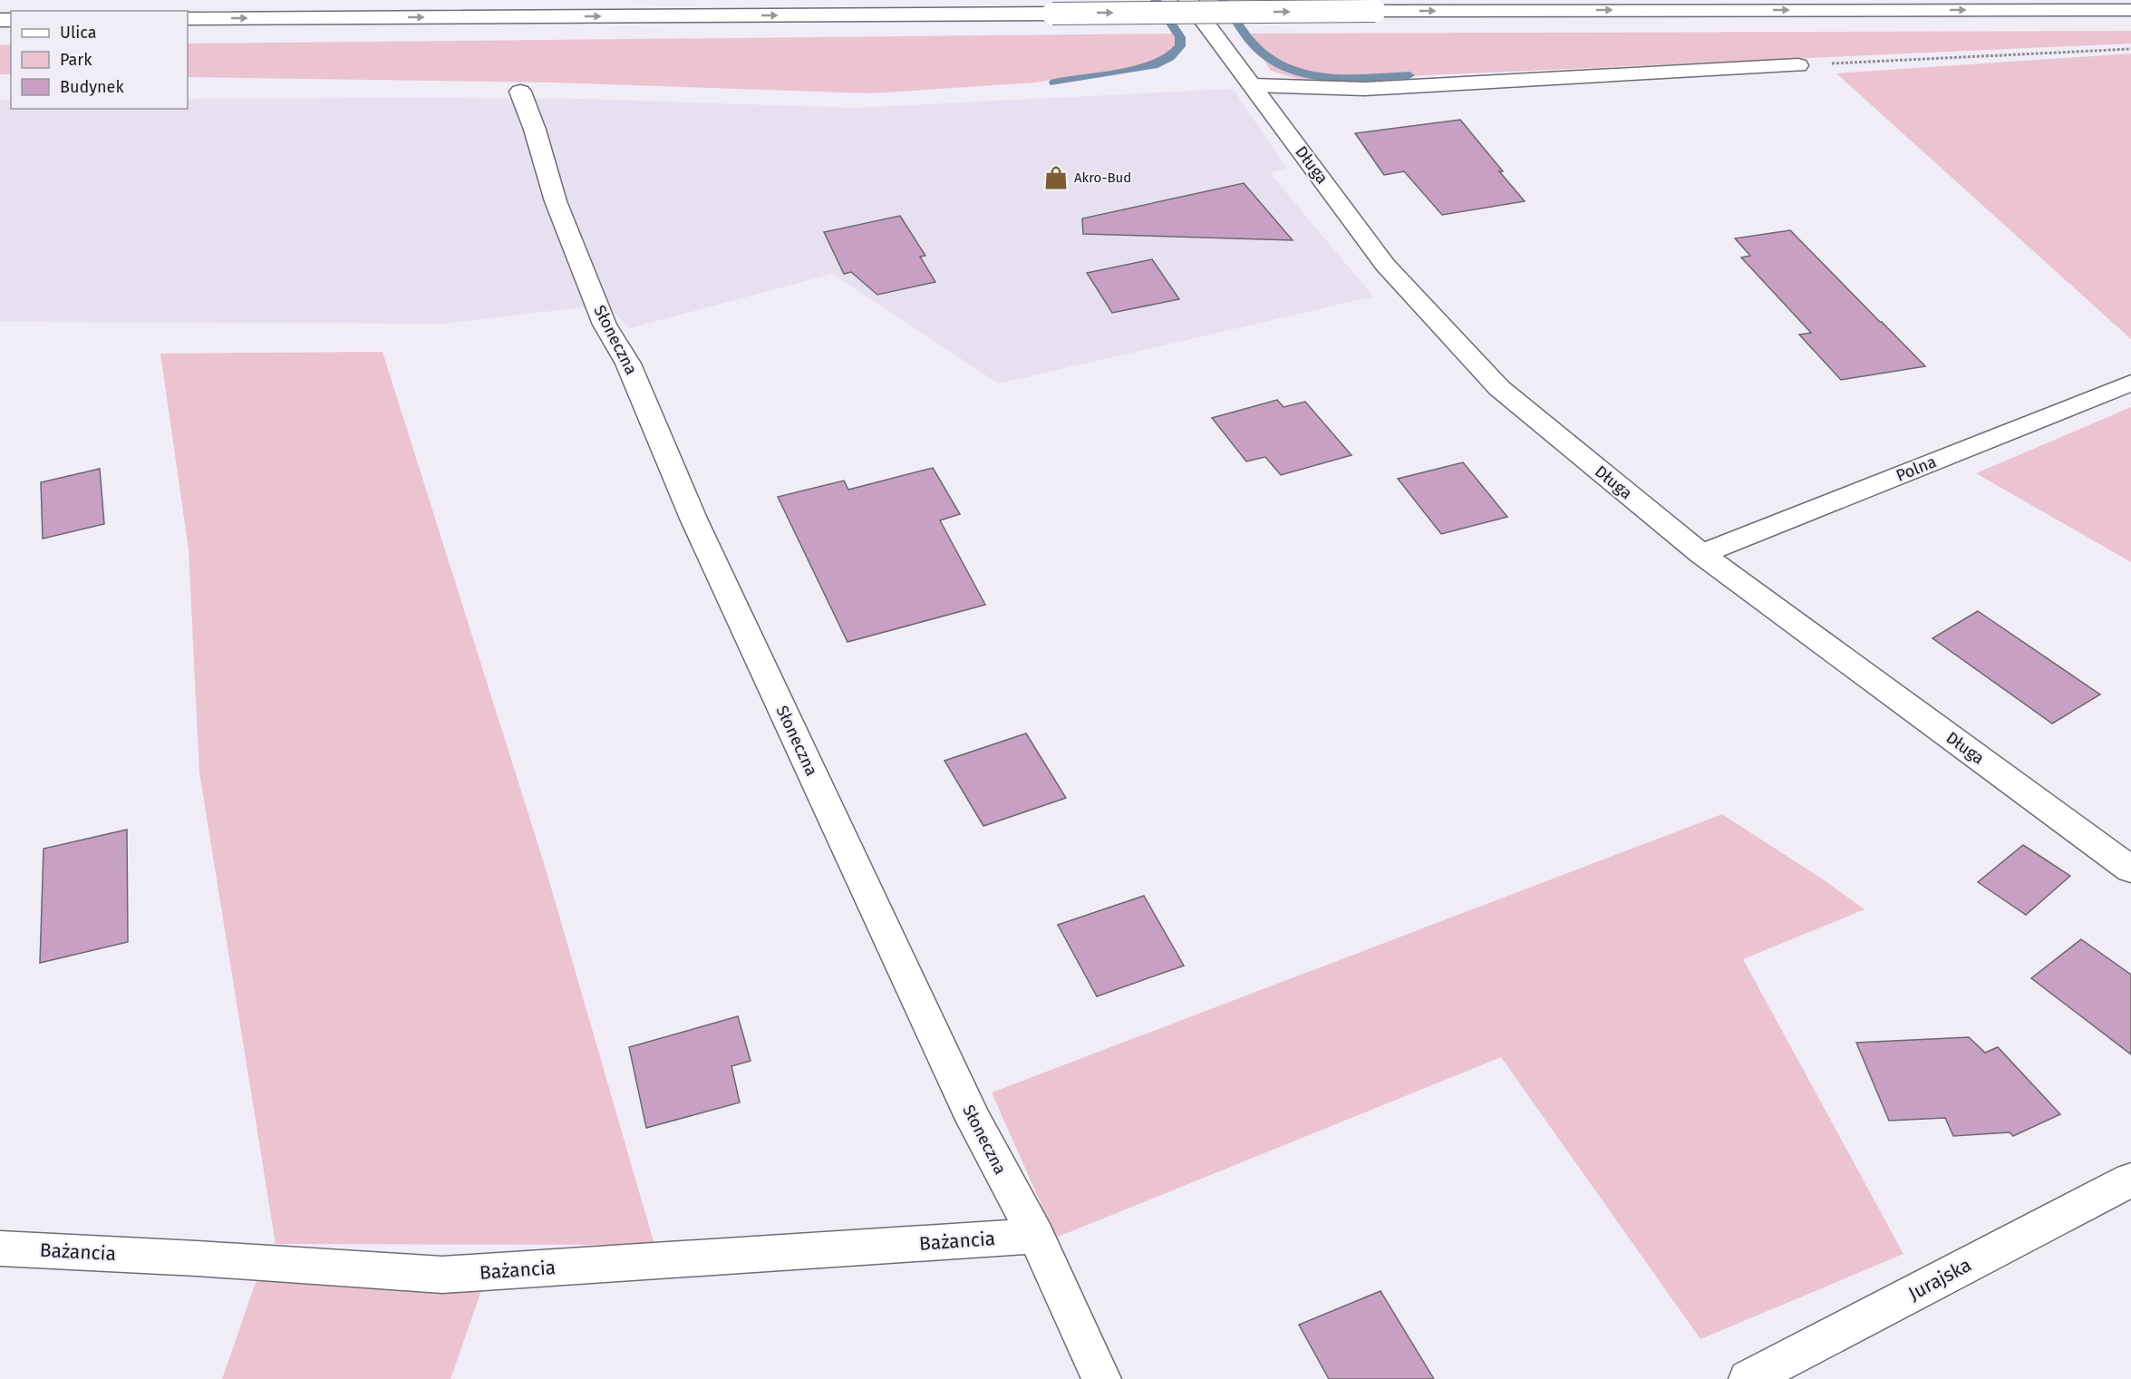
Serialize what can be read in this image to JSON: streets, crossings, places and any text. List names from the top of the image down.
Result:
{
  "streets": {
    "main road": [
      "Długa",
      "Słoneczna",
      "Polna",
      "Bażancia",
      "Jurajska"
    ]
  },
  "crossings": [
    ["Długa", "Polna"],
    ["Słoneczna", "Bażancia"]
  ],
  "places": {
    "shop": ["Akro-Bud"]
  },
  "legend": ["Ulica", "Park", "Budynek"]
}
